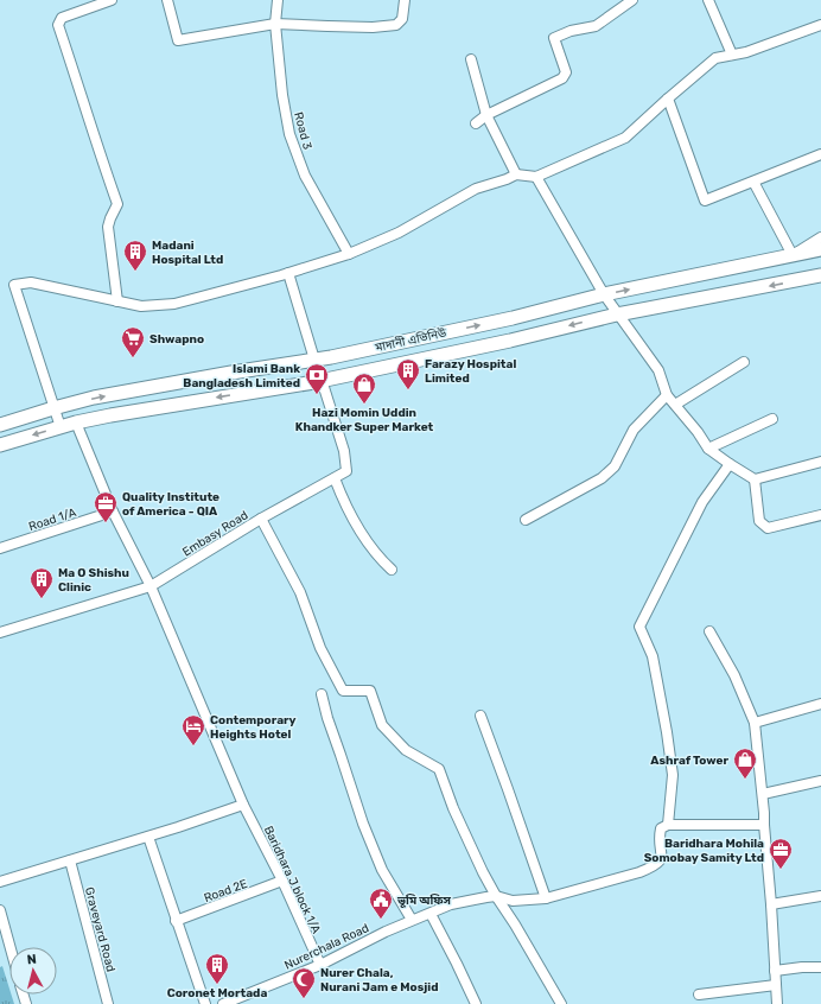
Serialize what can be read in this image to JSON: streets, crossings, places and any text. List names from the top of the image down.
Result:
{
  "streets": {
    "main road": ["মাদানী এভিনিউ"],
    "street": [
      "Road 3",
      "Road 1/A",
      "Embasy Road",
      "Baridhara J block 1/A",
      "Road 2E",
      "Graveyard Road",
      "Nurerchala Road"
    ]
  },
  "crossings": [
    ["মাদানী এভিনিউ", "Embasy Road"],
    ["মাদানী এভিনিউ", "Baridhara J block 1/A"],
    ["Road 1/A", "Baridhara J block 1/A"],
    ["Embasy Road", "Baridhara J block 1/A"],
    ["Baridhara J block 1/A", "Road 2E"],
    ["Baridhara J block 1/A", "Nurerchala Road"]
  ],
  "places": {
    "building": [
      "Madani Hospital Ltd",
      "Farazy Hospital Limited",
      "Ma O Shishu Clinic",
      "Coronet Mortada"
    ],
    "supermarket": ["Shwapno"],
    "bank": ["Islami Bank Bangladesh Limited"],
    "shop": ["Hazi Momin Uddin Khandker Super Market", "Ashraf Tower"],
    "office": ["Quality Institute of America - QIA", "Baridhara Mohila Somobay Samity Ltd"],
    "hotel": ["Contemporary Heights Hotel"],
    "public building": ["ভূমি অফিস"],
    "mosque": ["Nurer Chala, Nurani Jam e Mosjid"]
  },
  "north": "top"
}
